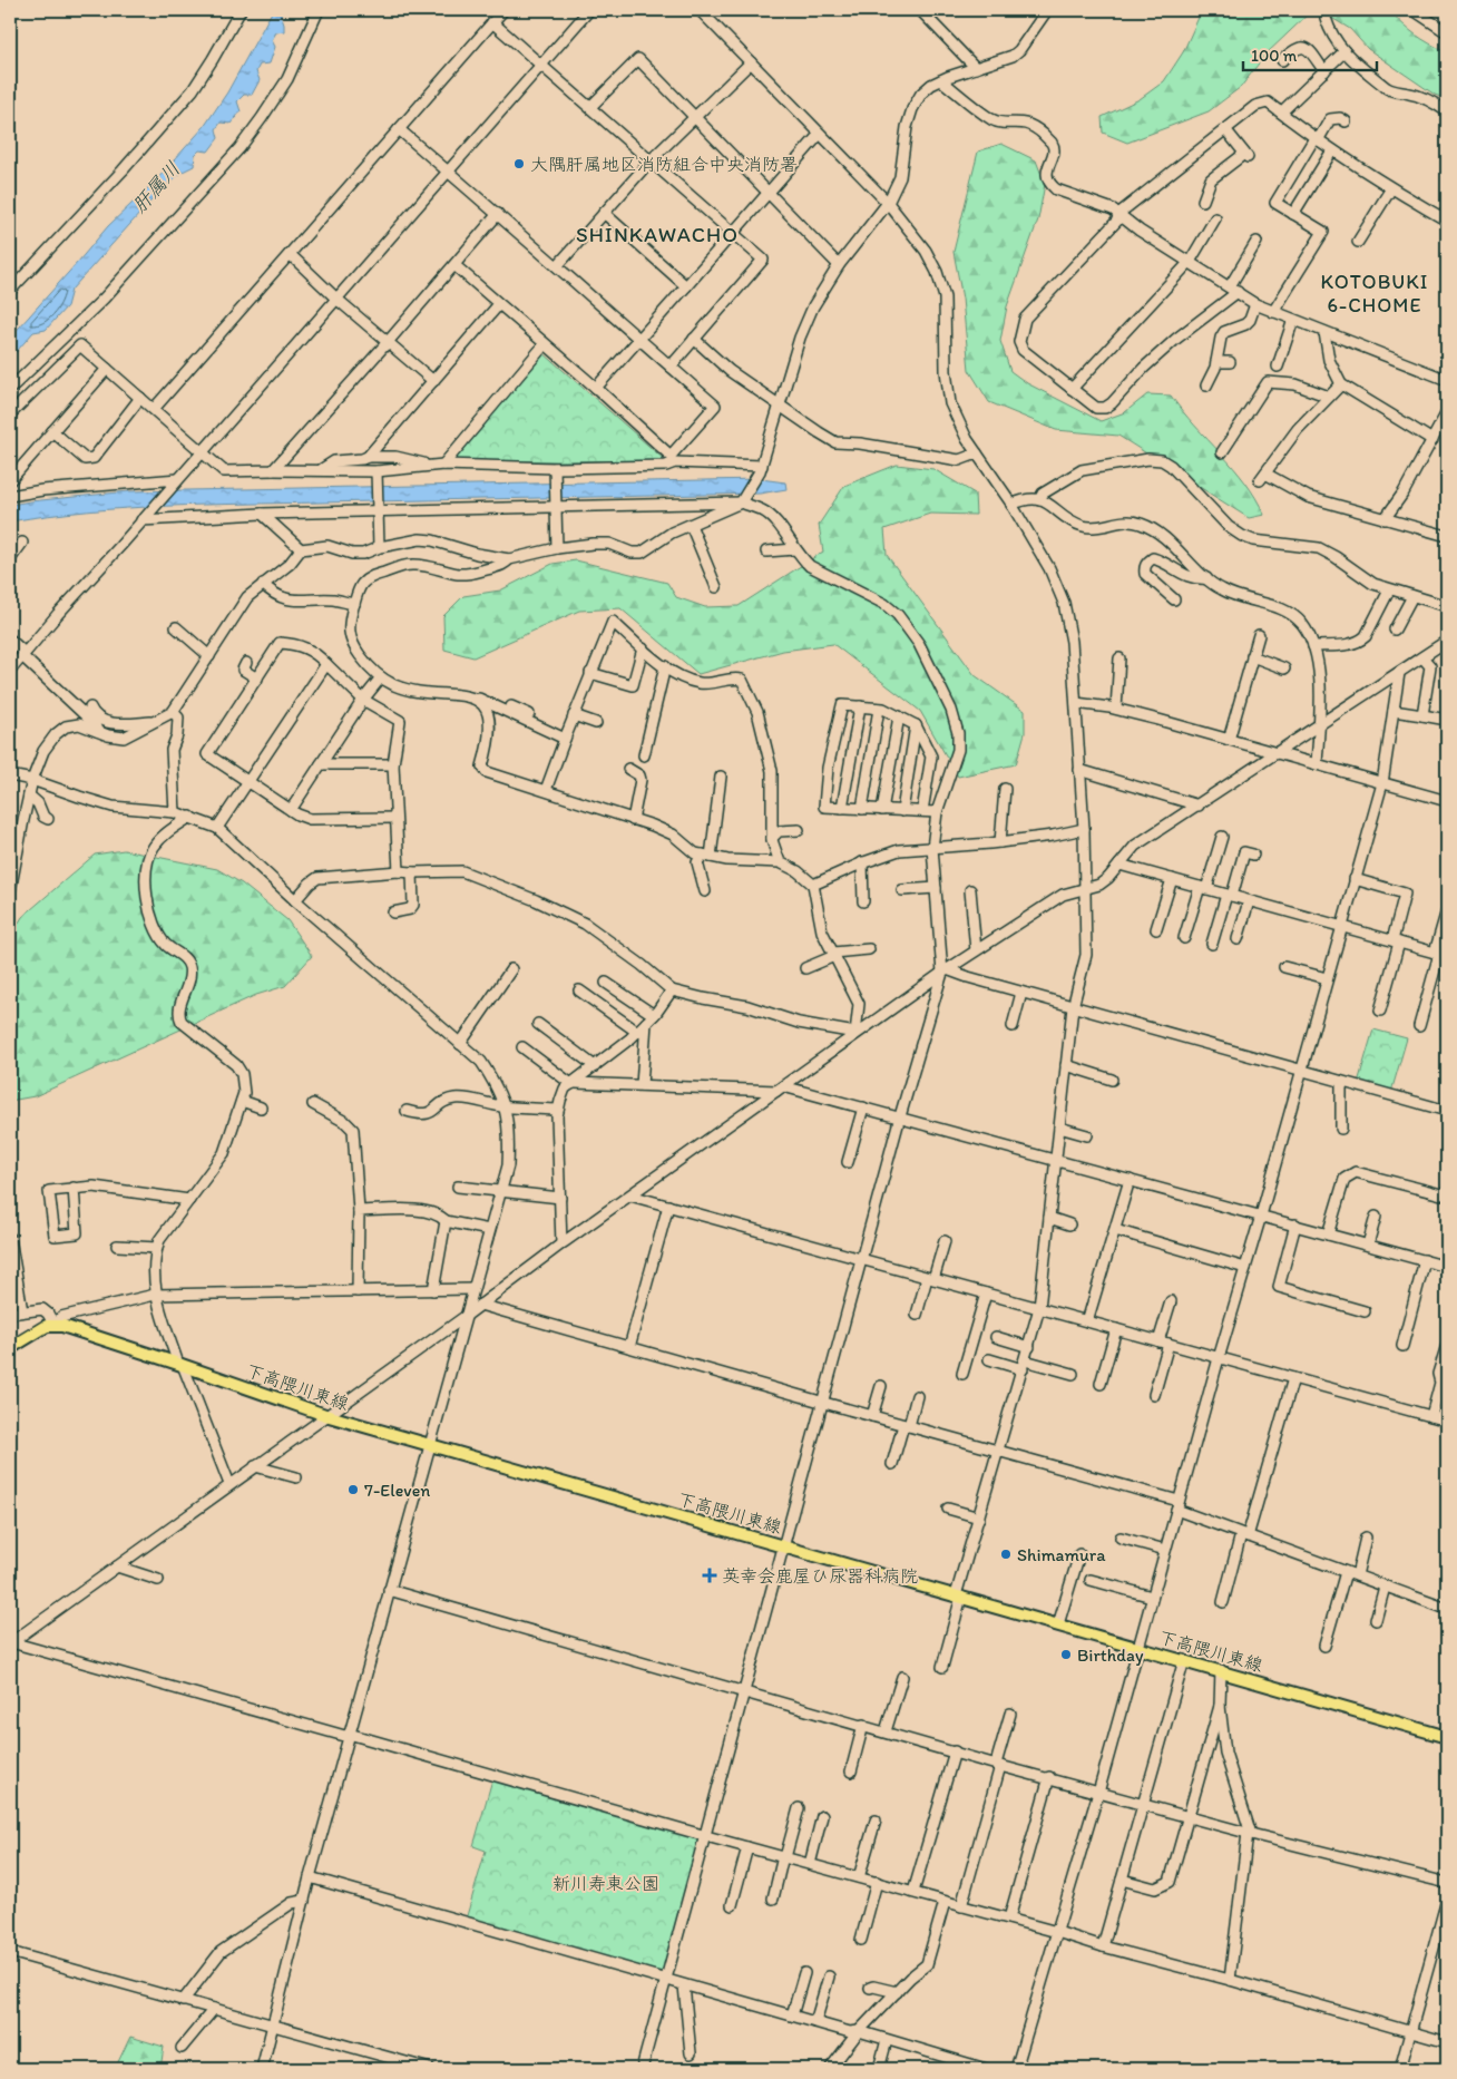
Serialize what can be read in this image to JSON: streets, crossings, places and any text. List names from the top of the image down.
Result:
{
  "streets": {
    "main road": ["下高隈川東線"]
  },
  "districts": ["SHINKAWACHO", "KOTOBUKI 6-CHOME"],
  "water": ["肝属川"],
  "parks": ["新川寿東公園"],
  "places": {
    "other": [
      "大隅肝属地区消防組合中央消防署",
      "7-Eleven",
      "Shimamura",
      "Birthday"
    ],
    "health": ["英幸会鹿屋ひ尿器科病院"]
  },
  "scale_bar": "100 m"
}
